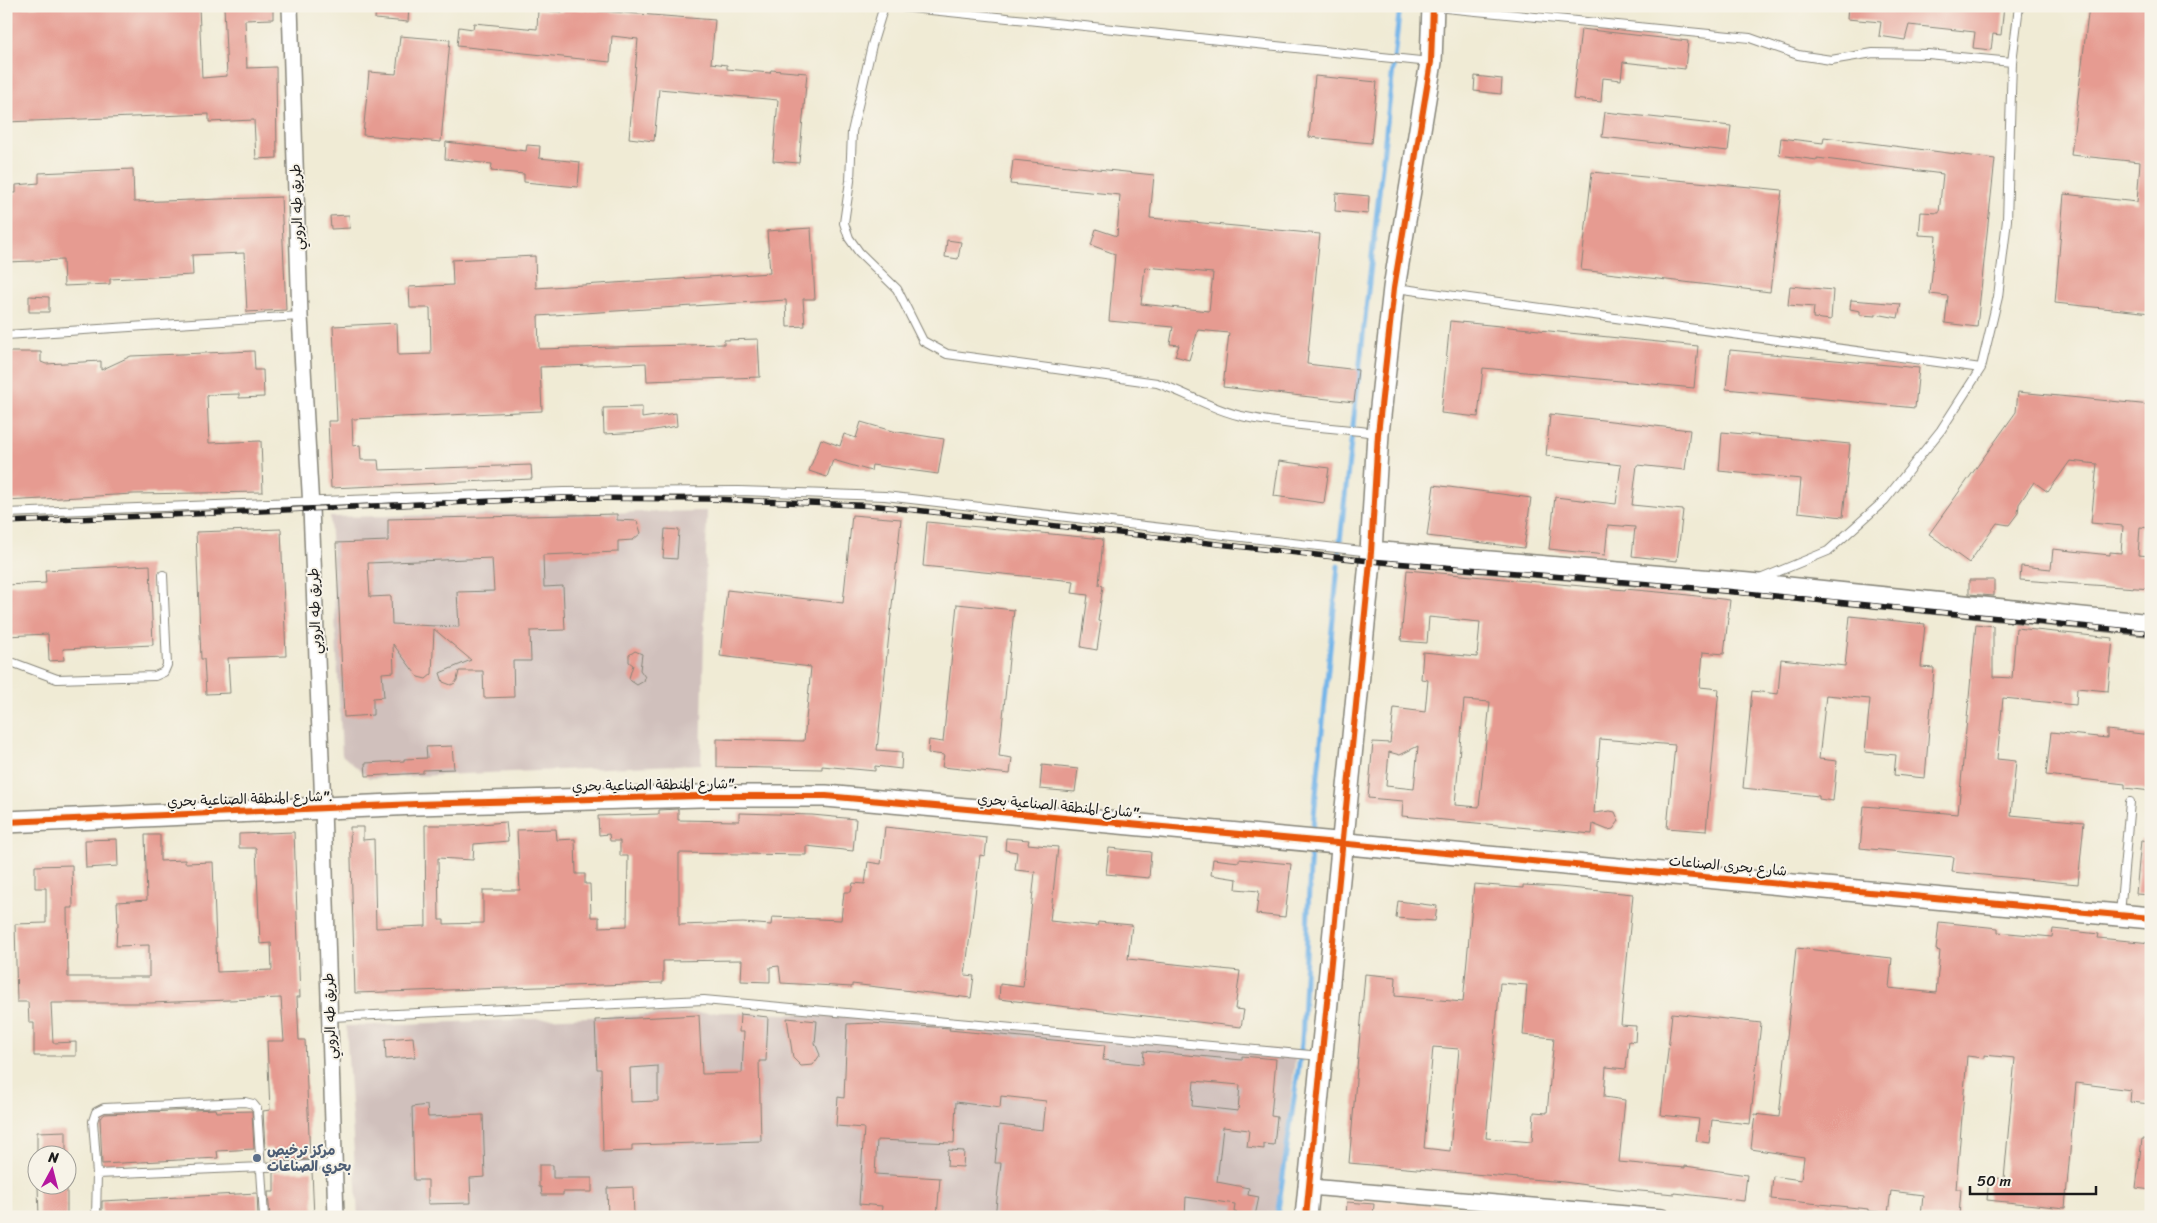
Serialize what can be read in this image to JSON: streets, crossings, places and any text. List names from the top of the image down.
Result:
{
  "streets": {
    "street": ["طريق طه الروبي", "شارع المنطقة الصناعية بحري\".", "شارع بحرى الصناعات"]
  },
  "crossings": [
    ["طريق طه الروبي", "شارع المنطقة الصناعية بحري\"."],
    ["شارع المنطقة الصناعية بحري\".", "شارع بحرى الصناعات"]
  ],
  "places": ["مركز ترخيص بحري الصناعات"],
  "scale_bar": "50 m",
  "north": "top"
}
